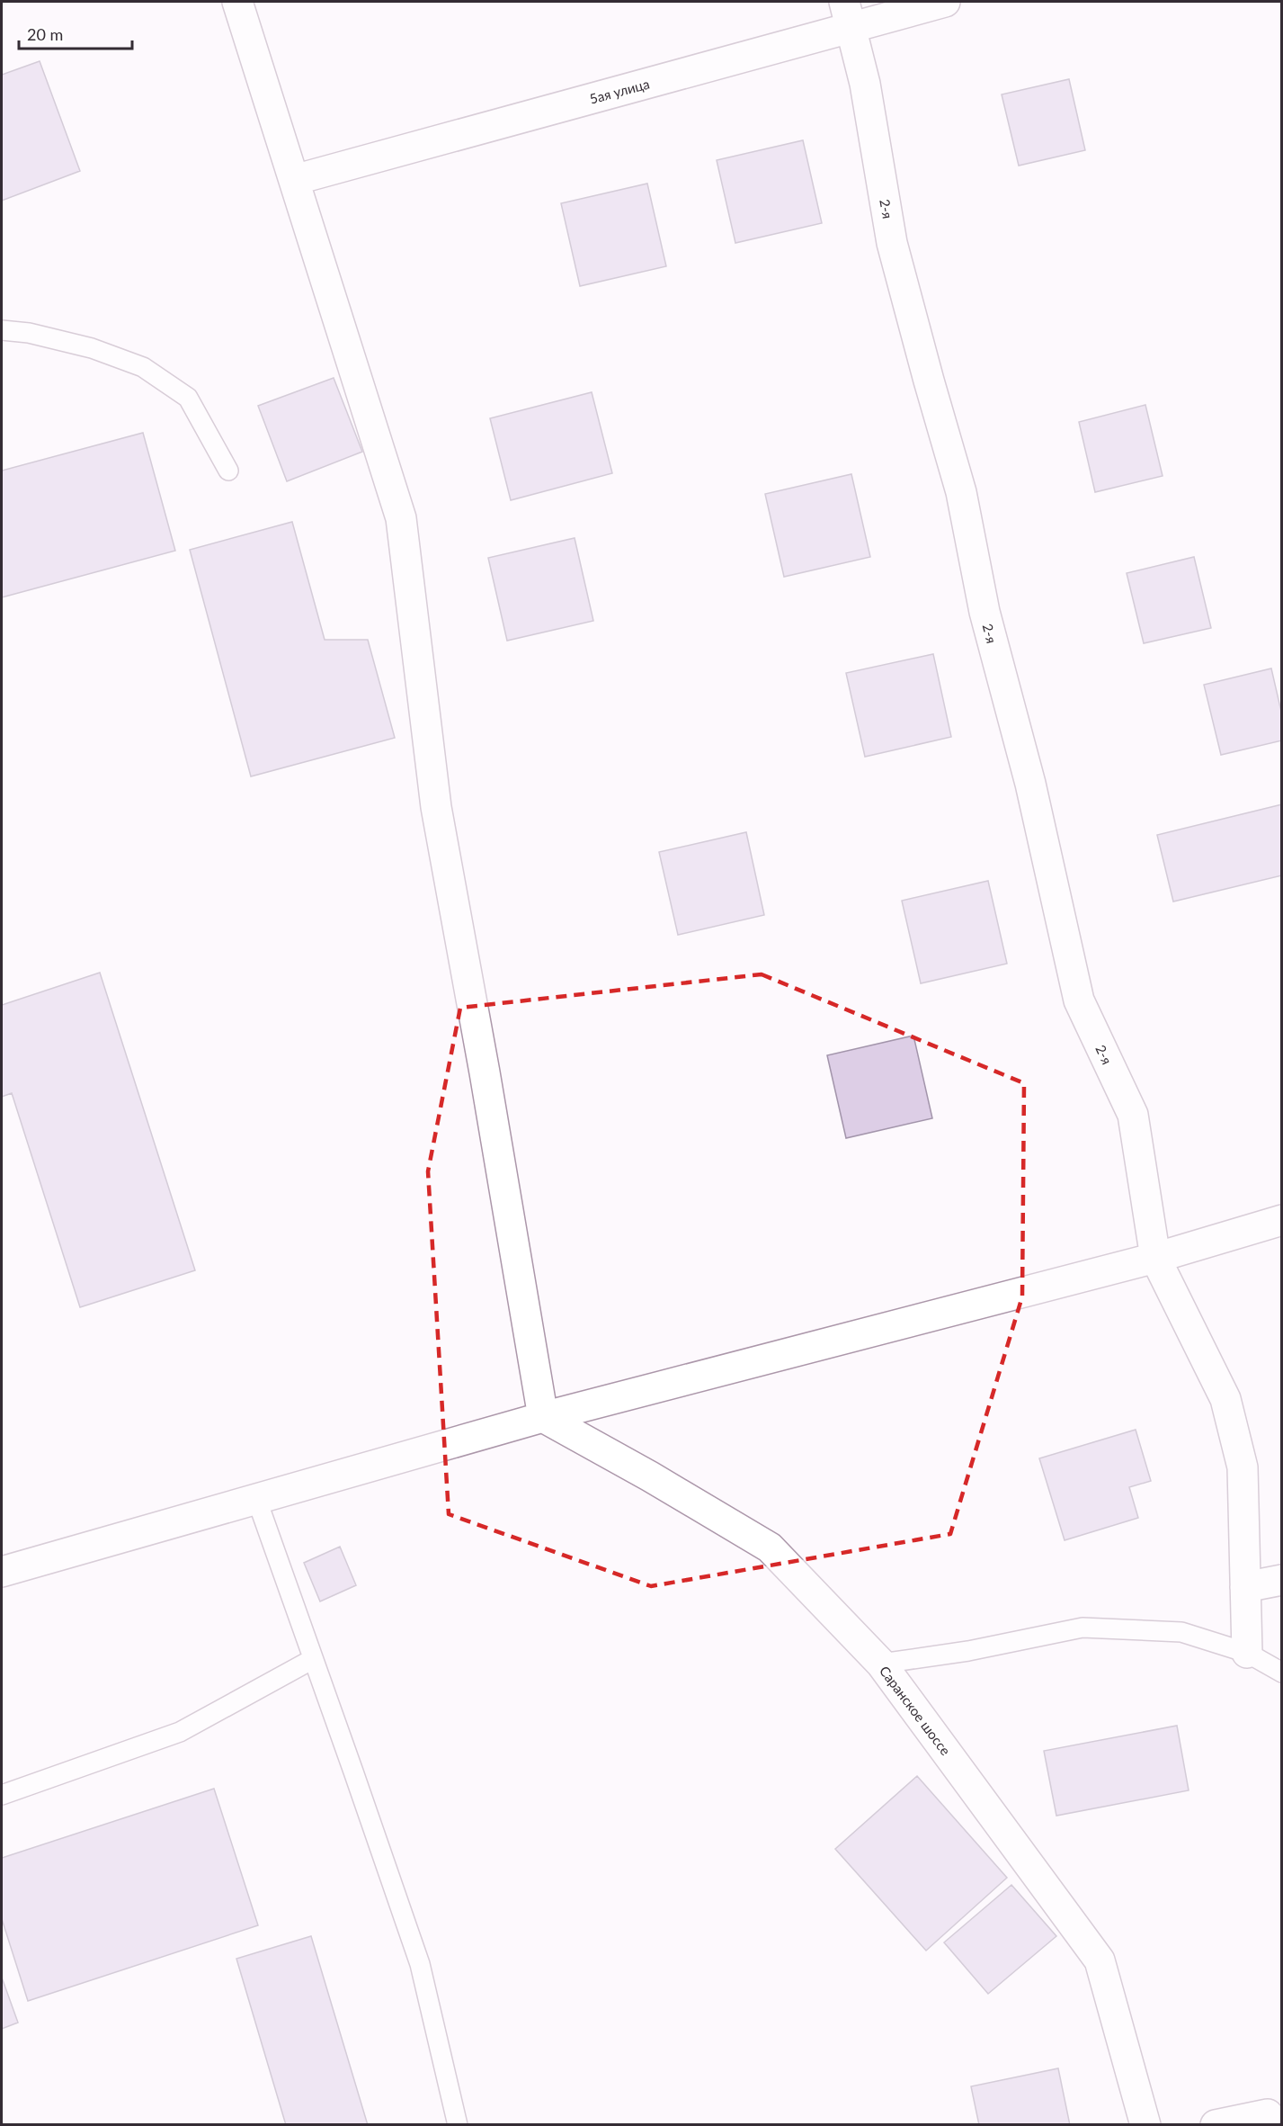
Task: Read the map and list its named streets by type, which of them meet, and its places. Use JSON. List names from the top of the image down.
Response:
{
  "streets": {
    "street": ["5ая улица", "2-я", "Саранское шоссе"]
  },
  "crossings": [
    ["5ая улица", "2-я"]
  ],
  "scale_bar": "20 m"
}
